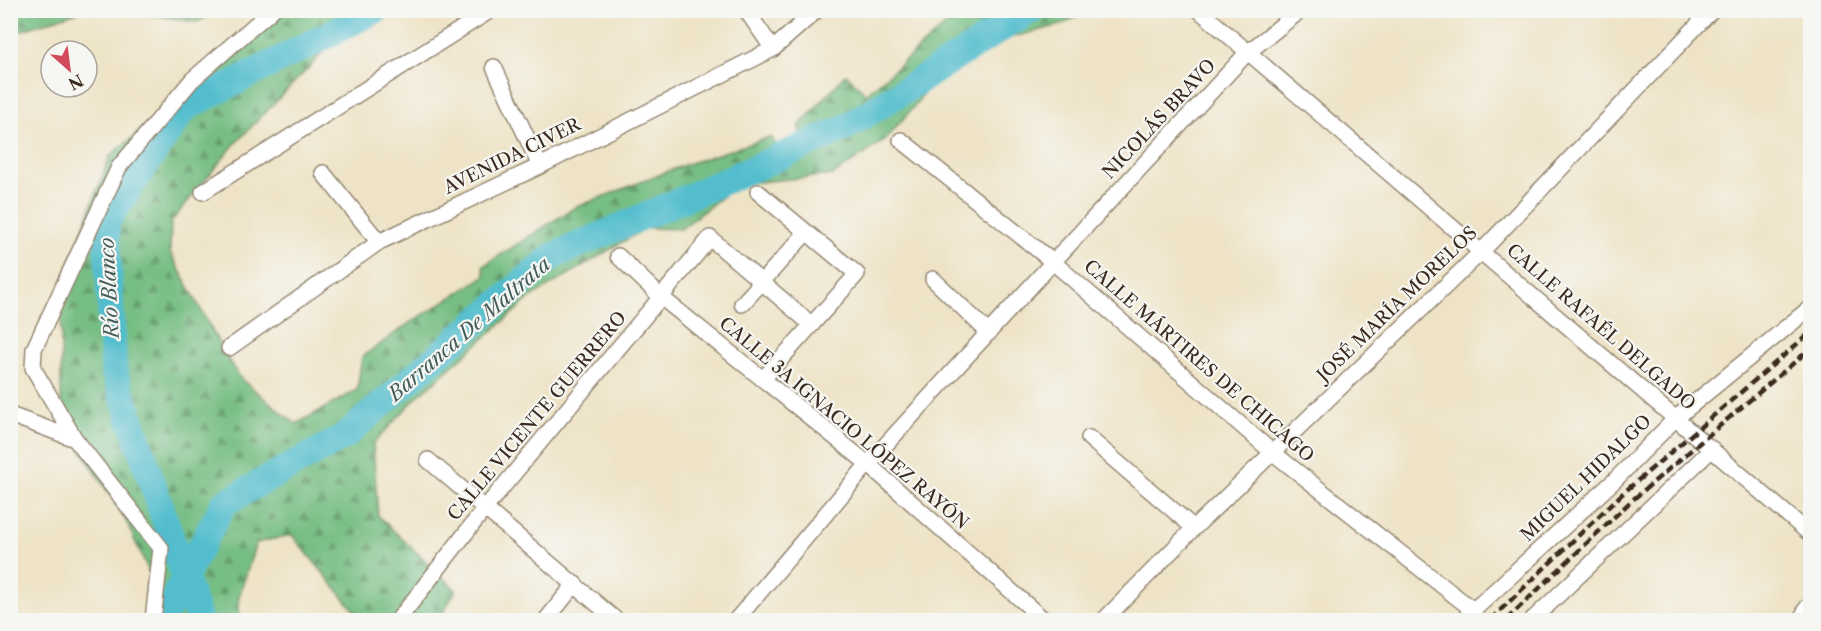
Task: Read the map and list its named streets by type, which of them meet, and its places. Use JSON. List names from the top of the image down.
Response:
{
  "streets": {
    "street": [
      "NICOLÁS BRAVO",
      "AVENIDA CIVER",
      "JOSÉ MARÍA MORELOS",
      "CALLE RAFAÉL DELGADO",
      "CALLE MÁRTIRES DE CHICAGO",
      "CALLE VICENTE GUERRERO",
      "CALLE 3A IGNACIO LÓPEZ RAYÓN",
      "MIGUEL HIDALGO"
    ]
  },
  "crossings": [
    ["NICOLÁS BRAVO", "CALLE RAFAÉL DELGADO"],
    ["NICOLÁS BRAVO", "CALLE MÁRTIRES DE CHICAGO"],
    ["NICOLÁS BRAVO", "CALLE 3A IGNACIO LÓPEZ RAYÓN"],
    ["JOSÉ MARÍA MORELOS", "CALLE RAFAÉL DELGADO"],
    ["JOSÉ MARÍA MORELOS", "CALLE MÁRTIRES DE CHICAGO"],
    ["CALLE RAFAÉL DELGADO", "MIGUEL HIDALGO"],
    ["CALLE MÁRTIRES DE CHICAGO", "MIGUEL HIDALGO"],
    ["CALLE VICENTE GUERRERO", "CALLE 3A IGNACIO LÓPEZ RAYÓN"]
  ],
  "water": ["Río Blanco", "Barranca De Maltrata"],
  "north": "bottom right"
}
